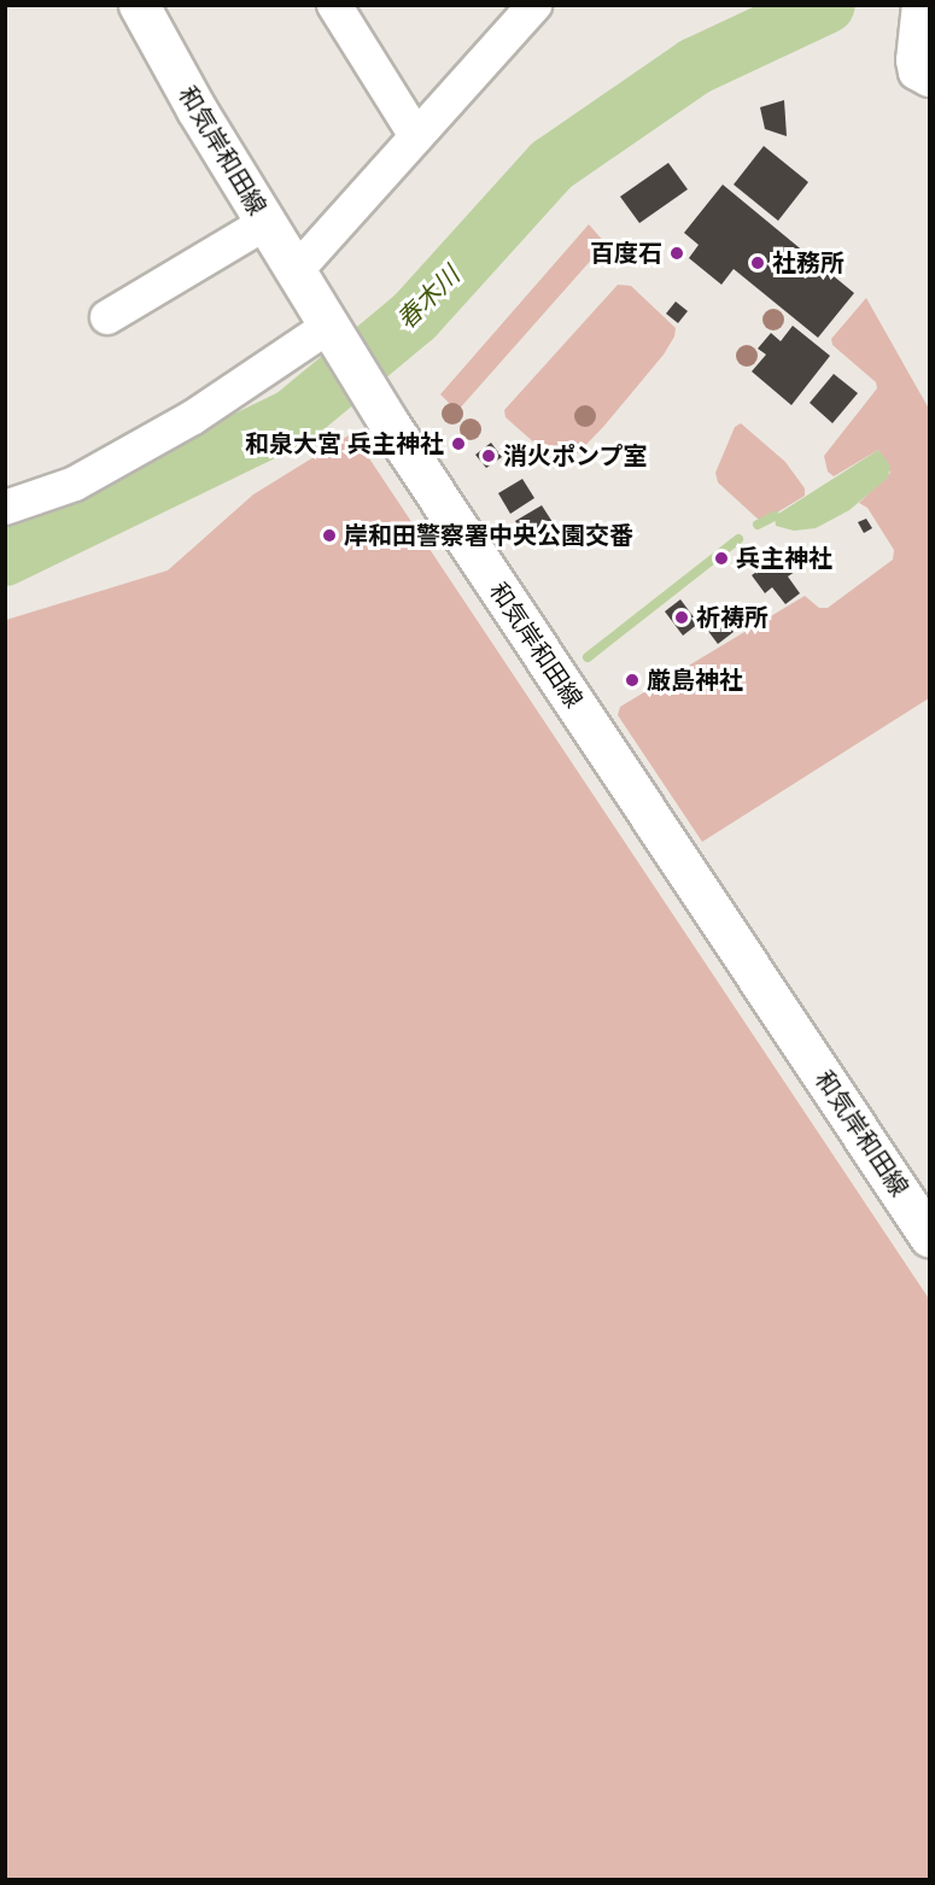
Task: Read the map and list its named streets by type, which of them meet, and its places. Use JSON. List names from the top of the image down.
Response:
{
  "streets": {
    "main road": ["和気岸和田線"]
  },
  "water": ["春木川"],
  "places": [
    "百度石",
    "社務所",
    "和泉大宮 兵主神社",
    "消火ポンプ室",
    "岸和田警察署中央公園交番",
    "兵主神社",
    "祈祷所",
    "厳島神社"
  ]
}
